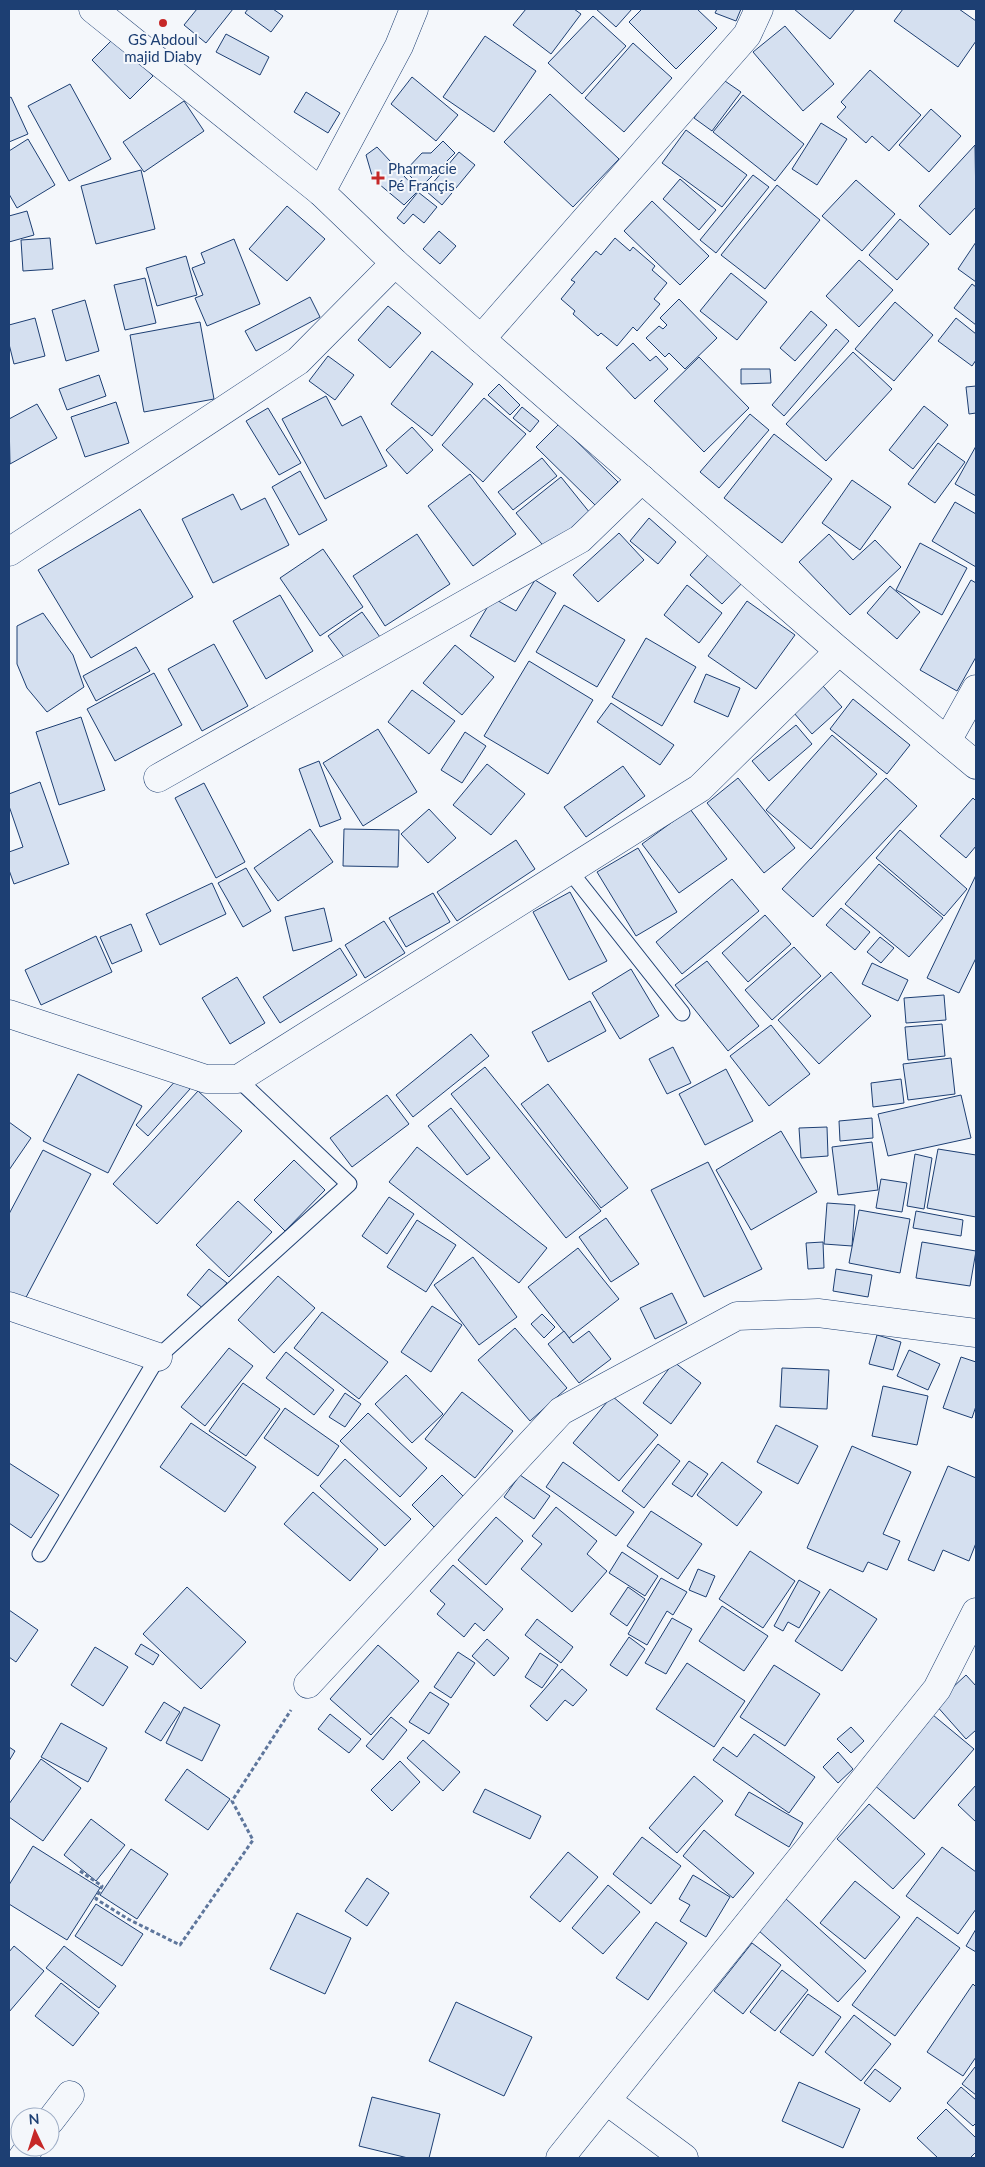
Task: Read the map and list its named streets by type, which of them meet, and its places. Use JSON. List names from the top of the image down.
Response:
{
  "places": {
    "other": ["GS Abdoul majid Diaby"],
    "health": ["Pharmacie Pé Françis"]
  },
  "north": "top"
}
